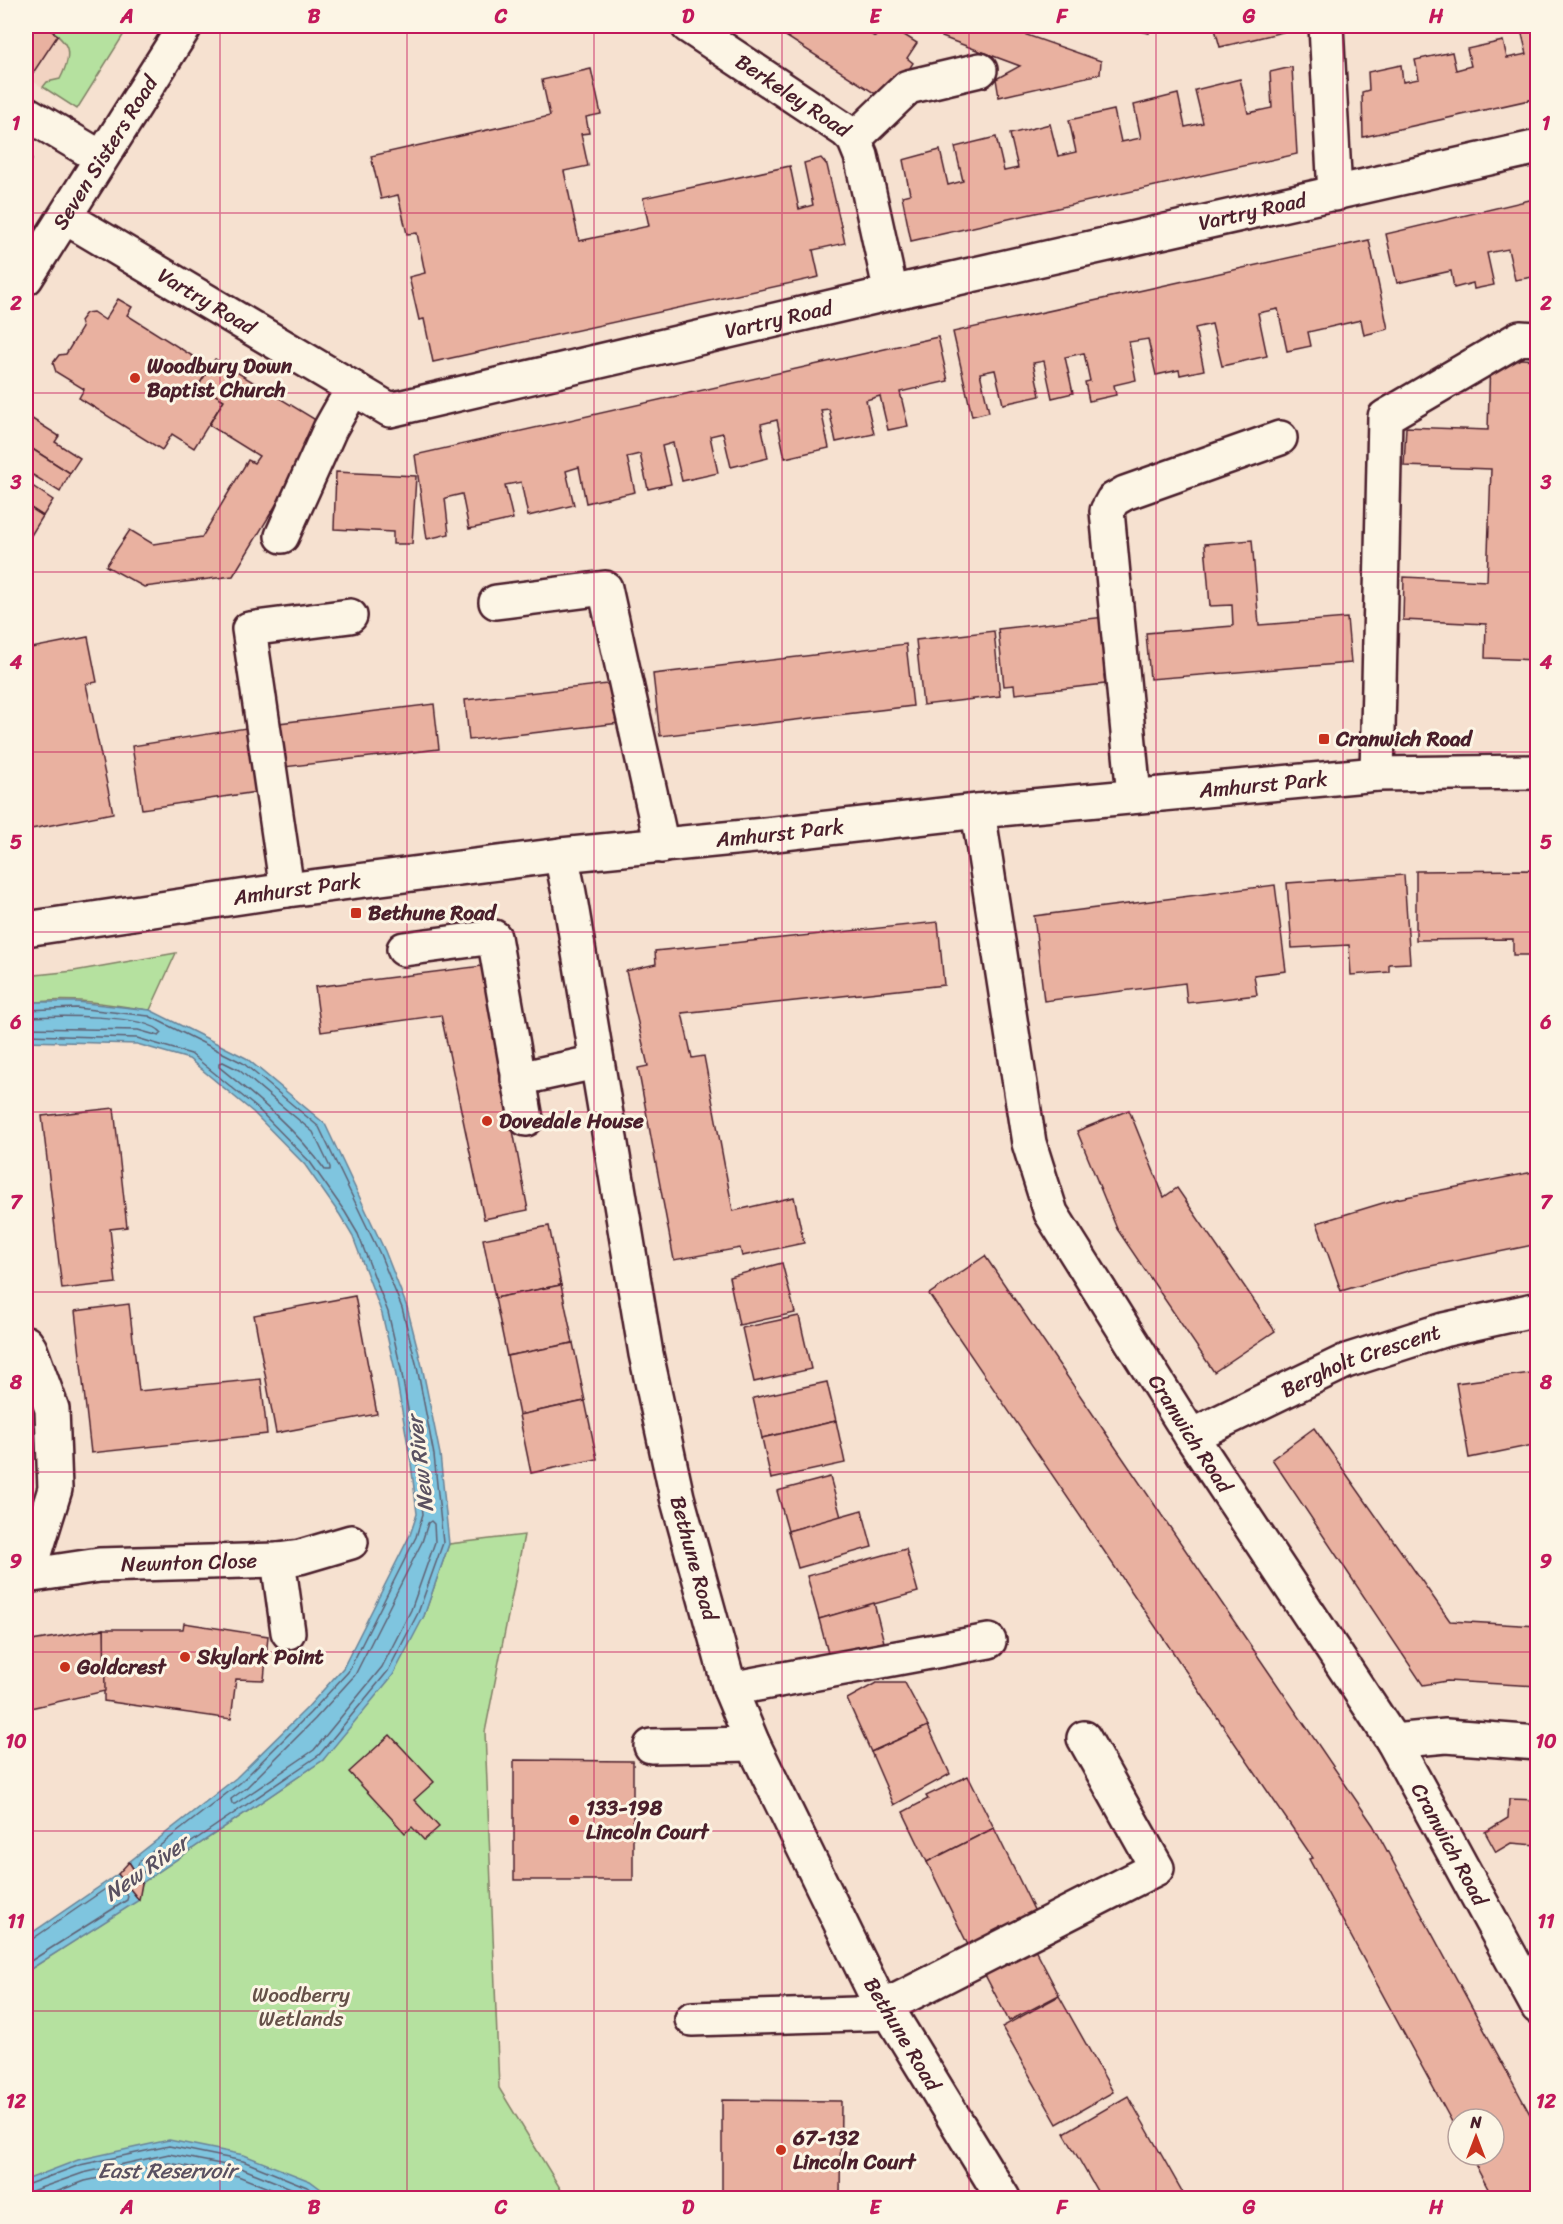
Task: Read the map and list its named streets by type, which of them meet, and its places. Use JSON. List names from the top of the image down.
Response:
{
  "streets": {
    "main road": [
      "Berkeley Road",
      "Seven Sisters Road",
      "Vartry Road",
      "Amhurst Park",
      "Bergholt Crescent",
      "Cranwich Road",
      "Bethune Road",
      "Newnton Close"
    ]
  },
  "crossings": [
    ["Berkeley Road", "Vartry Road"],
    ["Seven Sisters Road", "Vartry Road"],
    ["Amhurst Park", "Cranwich Road"],
    ["Amhurst Park", "Bethune Road"],
    ["Bergholt Crescent", "Cranwich Road"]
  ],
  "water": ["New River", "East Reservoir"],
  "parks": ["Woodberry Wetlands"],
  "places": {
    "other": [
      "Woodbury Down Baptist Church",
      "Dovedale House",
      "Skylark Point",
      "Goldcrest",
      "133-198 Lincoln Court",
      "67-132 Lincoln Court"
    ],
    "transit": ["Cranwich Road", "Bethune Road"]
  },
  "north": "top",
  "grid": {
    "columns": [
      "A",
      "B",
      "C",
      "D",
      "E",
      "F",
      "G",
      "H"
    ],
    "rows": [
      "1",
      "2",
      "3",
      "4",
      "5",
      "6",
      "7",
      "8",
      "9",
      "10",
      "11",
      "12"
    ]
  }
}
